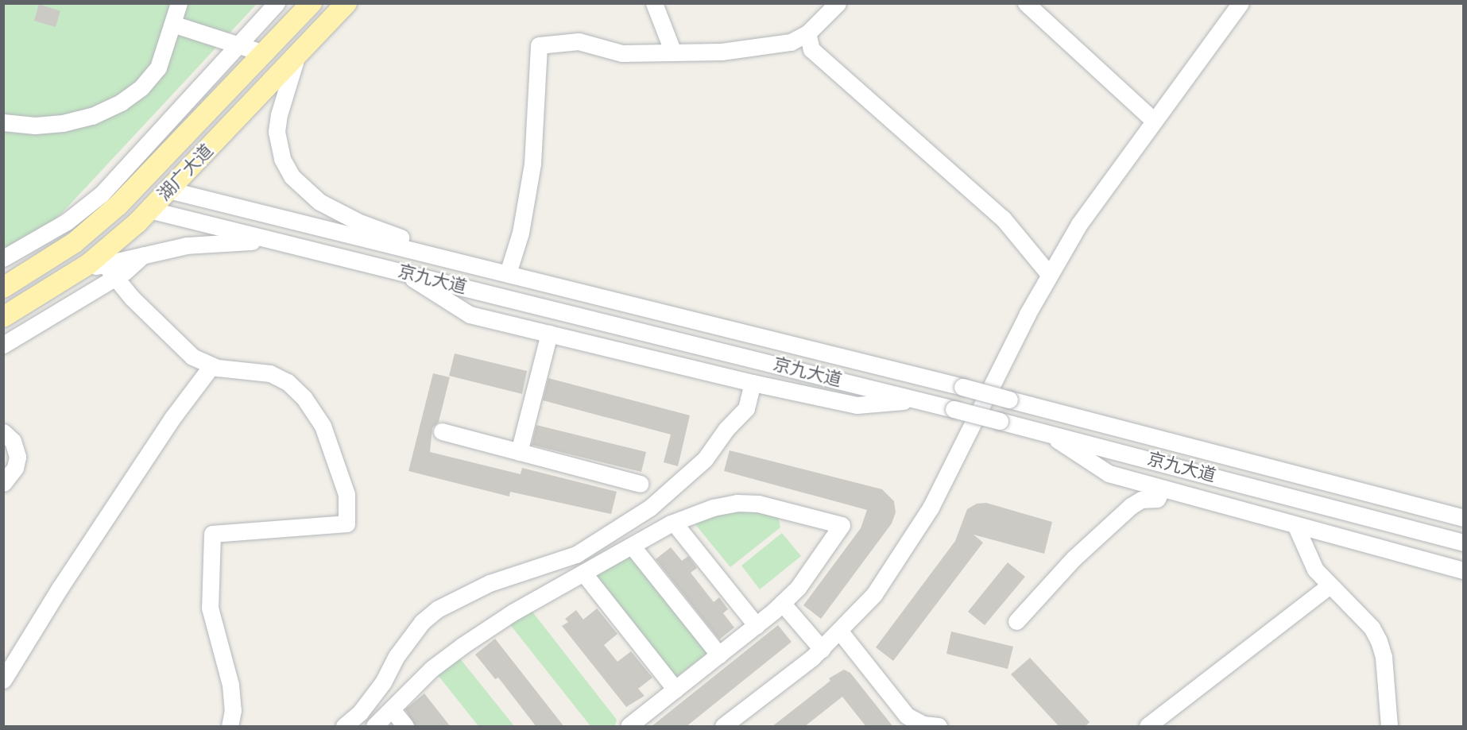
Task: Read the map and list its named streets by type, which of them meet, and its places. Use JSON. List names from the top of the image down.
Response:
{
  "streets": {
    "main road": ["湖广大道"],
    "street": ["京九大道"]
  },
  "crossings": [
    ["湖广大道", "京九大道"]
  ]
}
